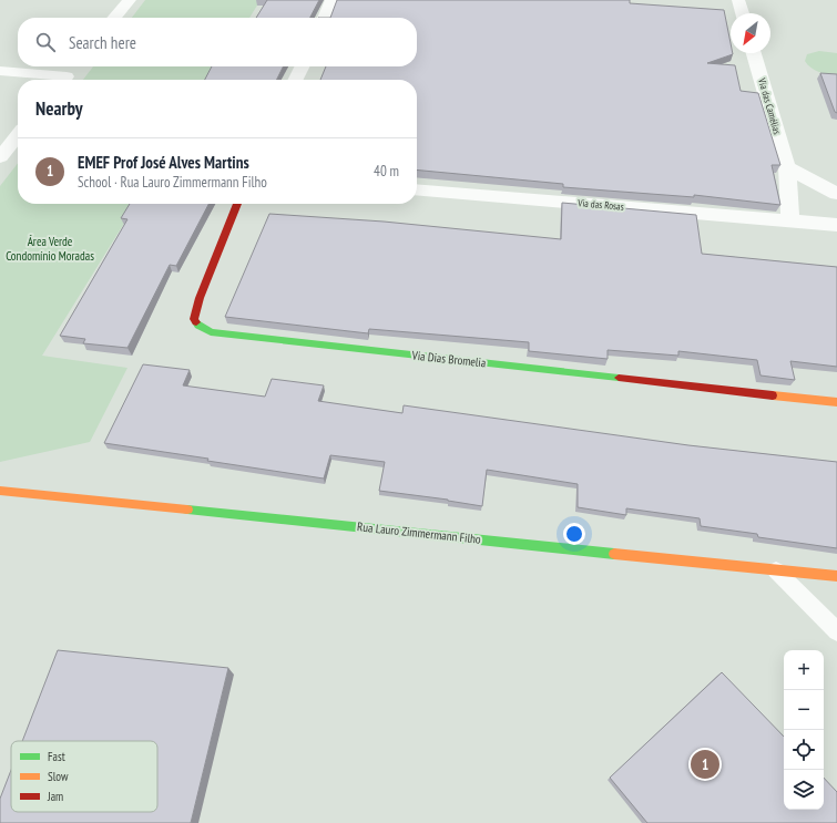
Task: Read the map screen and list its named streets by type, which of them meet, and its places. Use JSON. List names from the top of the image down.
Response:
{
  "streets": {
    "street": [
      "Via das Camélias",
      "Via das Rosas",
      "Via Dias Bromelia",
      "Rua Lauro Zimmermann Filho"
    ]
  },
  "crossings": [
    ["Via das Camélias", "Via das Rosas"]
  ],
  "parks": ["Área Verde Condomínio Moradas"],
  "legend": ["Fast", "Slow", "Jam"],
  "north": "bottom left",
  "page": {
    "search": "Search here",
    "heading": "Nearby",
    "list": [
      {
        "mark": "1",
        "name": "EMEF Prof José Alves Martins",
        "note": "School · Rua Lauro Zimmermann Filho",
        "value": "40 m"
      }
    ],
    "map_buttons": ["+", "−"],
    "pins": "1"
  }
}
